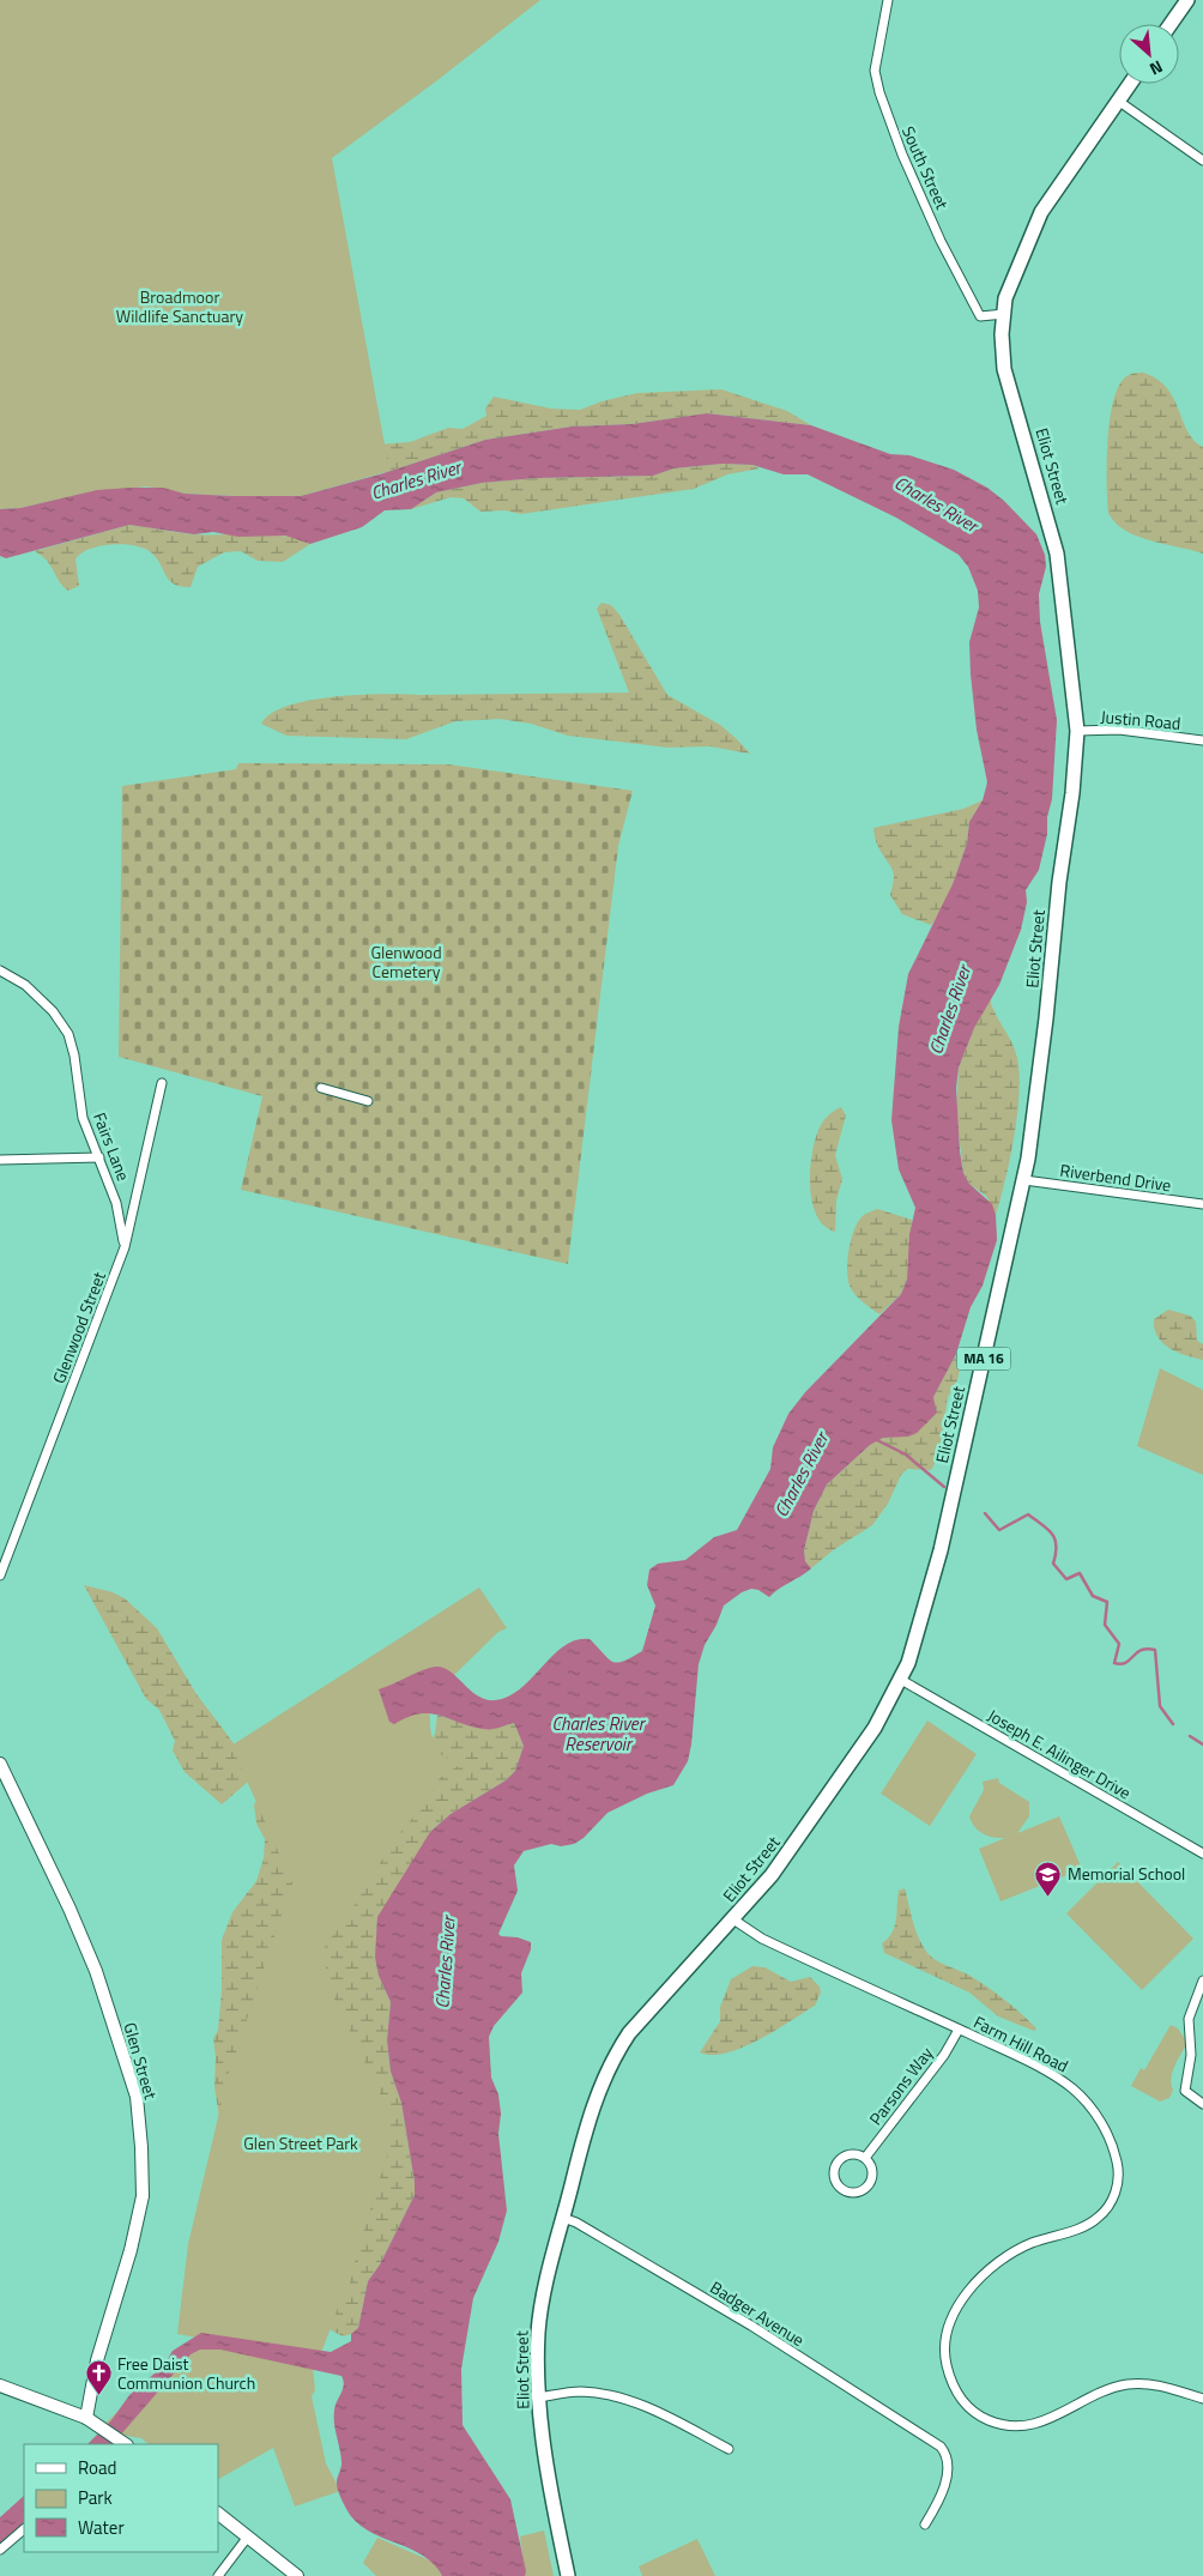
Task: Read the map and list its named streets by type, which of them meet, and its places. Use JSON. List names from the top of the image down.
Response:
{
  "streets": {
    "main road": ["Eliot Street", "MA 16"],
    "street": [
      "South Street",
      "Justin Road",
      "Fairs Lane",
      "Riverbend Drive",
      "Glenwood Street",
      "Joseph E. Ailinger Drive",
      "Farm Hill Road",
      "Glen Street",
      "Parsons Way",
      "Badger Avenue"
    ]
  },
  "crossings": [
    ["South Street", "Eliot Street"],
    ["Eliot Street", "Justin Road"],
    ["Eliot Street", "Riverbend Drive"],
    ["Eliot Street", "Joseph E. Ailinger Drive"],
    ["Eliot Street", "Farm Hill Road"],
    ["Eliot Street", "Badger Avenue"],
    ["Fairs Lane", "Glenwood Street"],
    ["Farm Hill Road", "Parsons Way"]
  ],
  "water": ["Charles River", "Charles River Reservoir"],
  "parks": ["Broadmoor Wildlife Sanctuary", "Glenwood Cemetery", "Glen Street Park"],
  "places": {
    "school or university": ["Memorial School"],
    "church": ["Free Daist Communion Church"]
  },
  "legend": ["Road", "Park", "Water"],
  "north": "bottom right"
}
